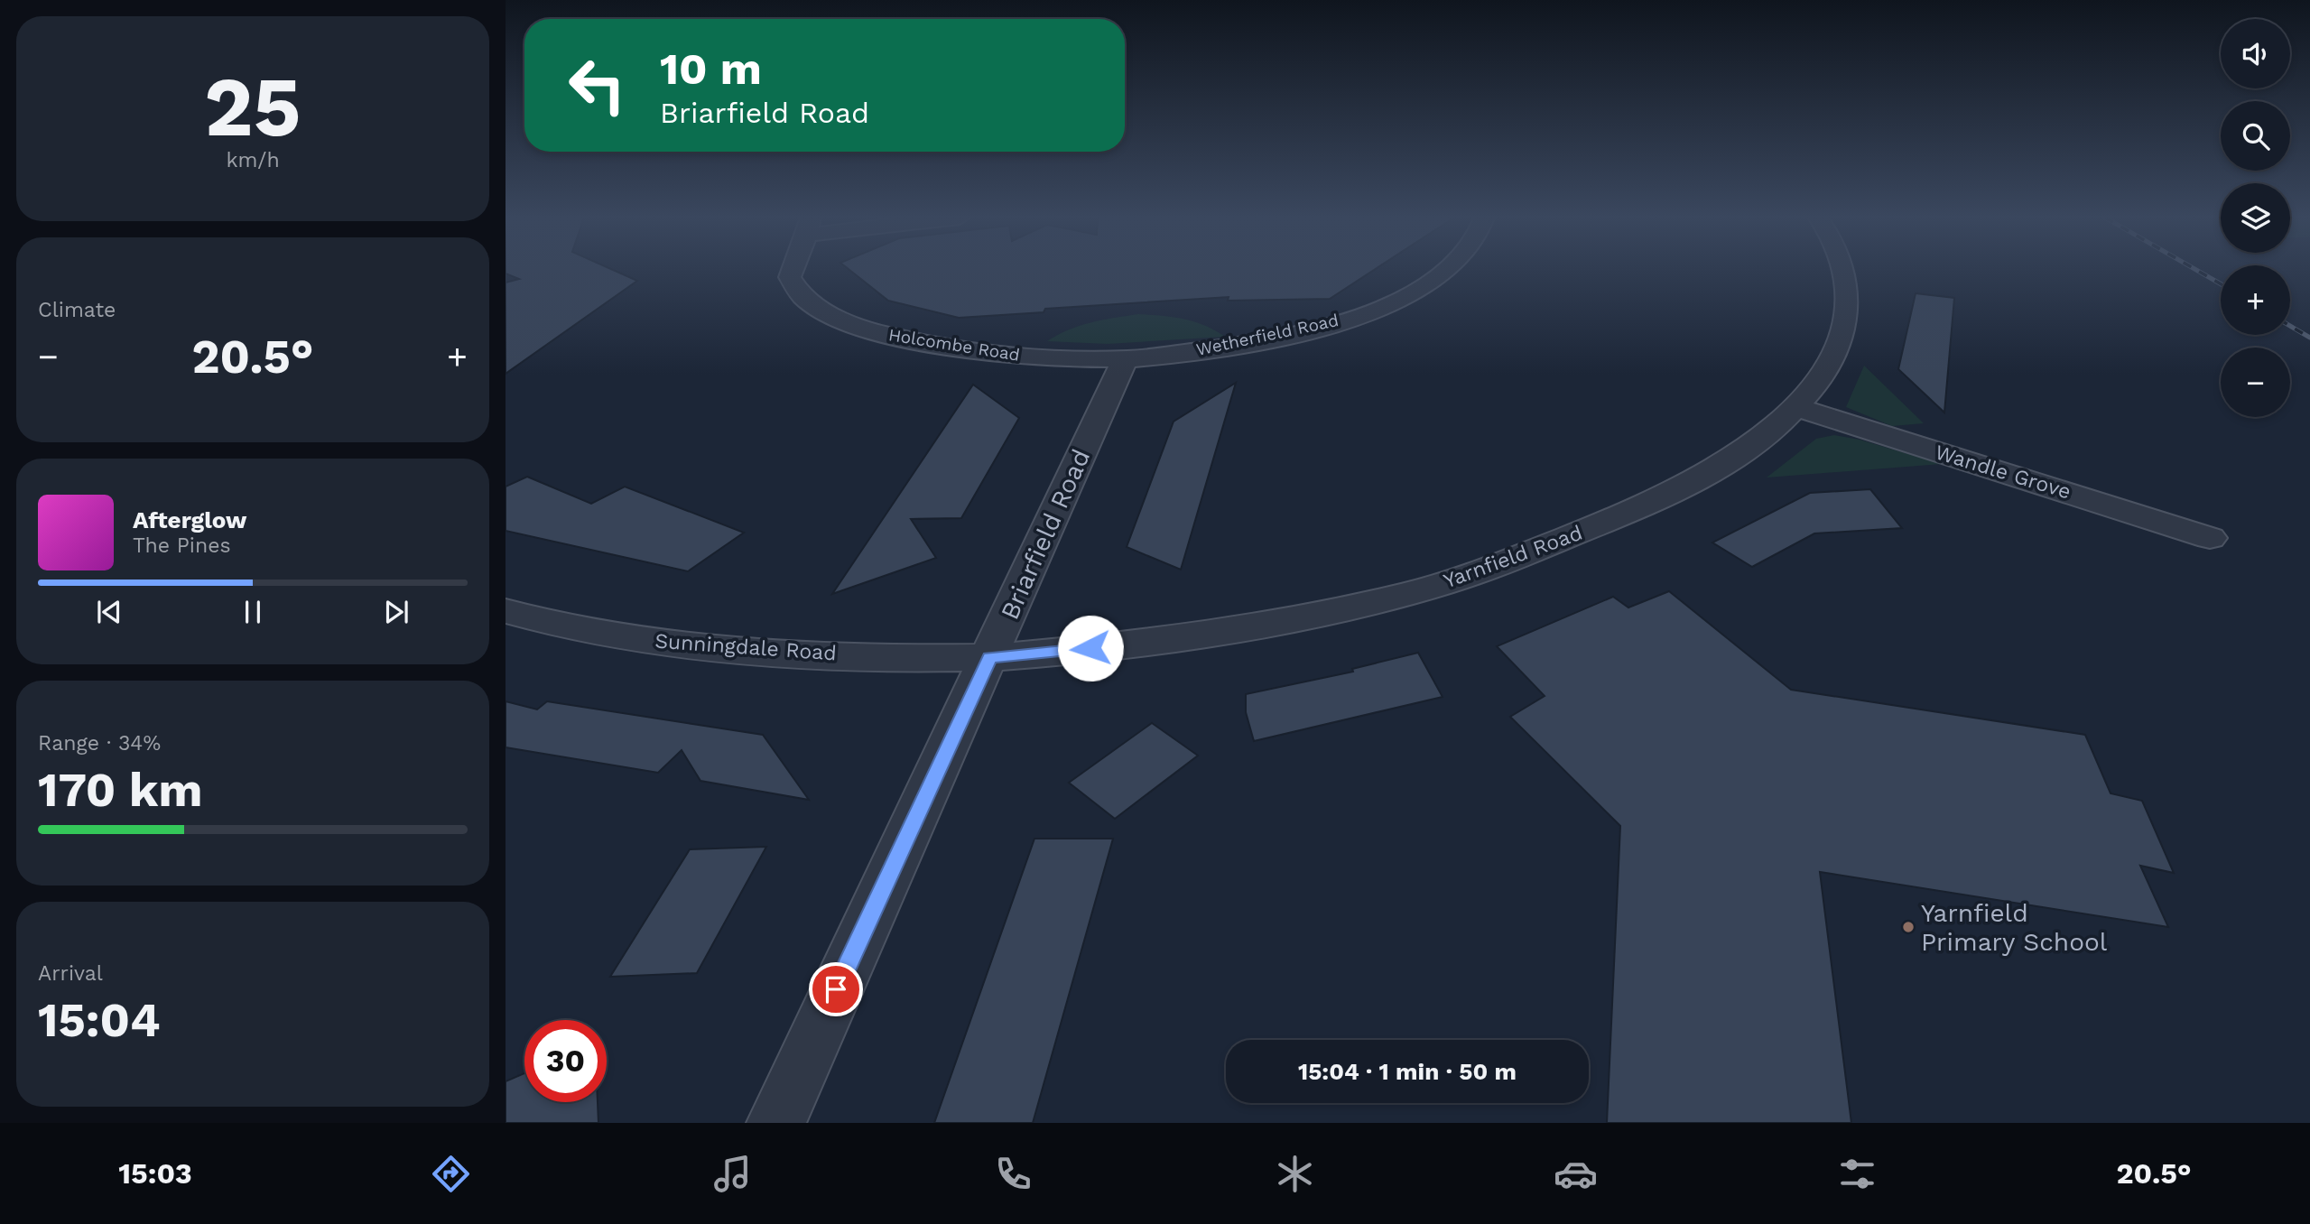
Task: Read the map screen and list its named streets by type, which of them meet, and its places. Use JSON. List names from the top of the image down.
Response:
{
  "streets": {
    "street": [
      "Wetherfield Road",
      "Holcombe Road",
      "Wandle Grove",
      "Briarfield Road",
      "Yarnfield Road",
      "Sunningdale Road"
    ]
  },
  "crossings": [
    ["Wetherfield Road", "Holcombe Road"],
    ["Wetherfield Road", "Briarfield Road"],
    ["Holcombe Road", "Briarfield Road"],
    ["Wandle Grove", "Yarnfield Road"],
    ["Briarfield Road", "Yarnfield Road"],
    ["Briarfield Road", "Sunningdale Road"],
    ["Yarnfield Road", "Sunningdale Road"]
  ],
  "places": ["Yarnfield Primary School"],
  "page": {
    "tile": [
      ["25", "km/h"],
      "Climate",
      ["Range · 34%", "170 km"],
      ["Arrival", "15:04"]
    ],
    "map_buttons": ["+", "−"],
    "turn": ["10 m", "Briarfield Road"],
    "heat": ["−", "20.5°", "+"],
    "song": ["Afterglow", "The Pines"],
    "limit": "30",
    "trip": "15:04 · 1 min · 50 m",
    "tabs": ["15:03", "20.5°"]
  }
}
